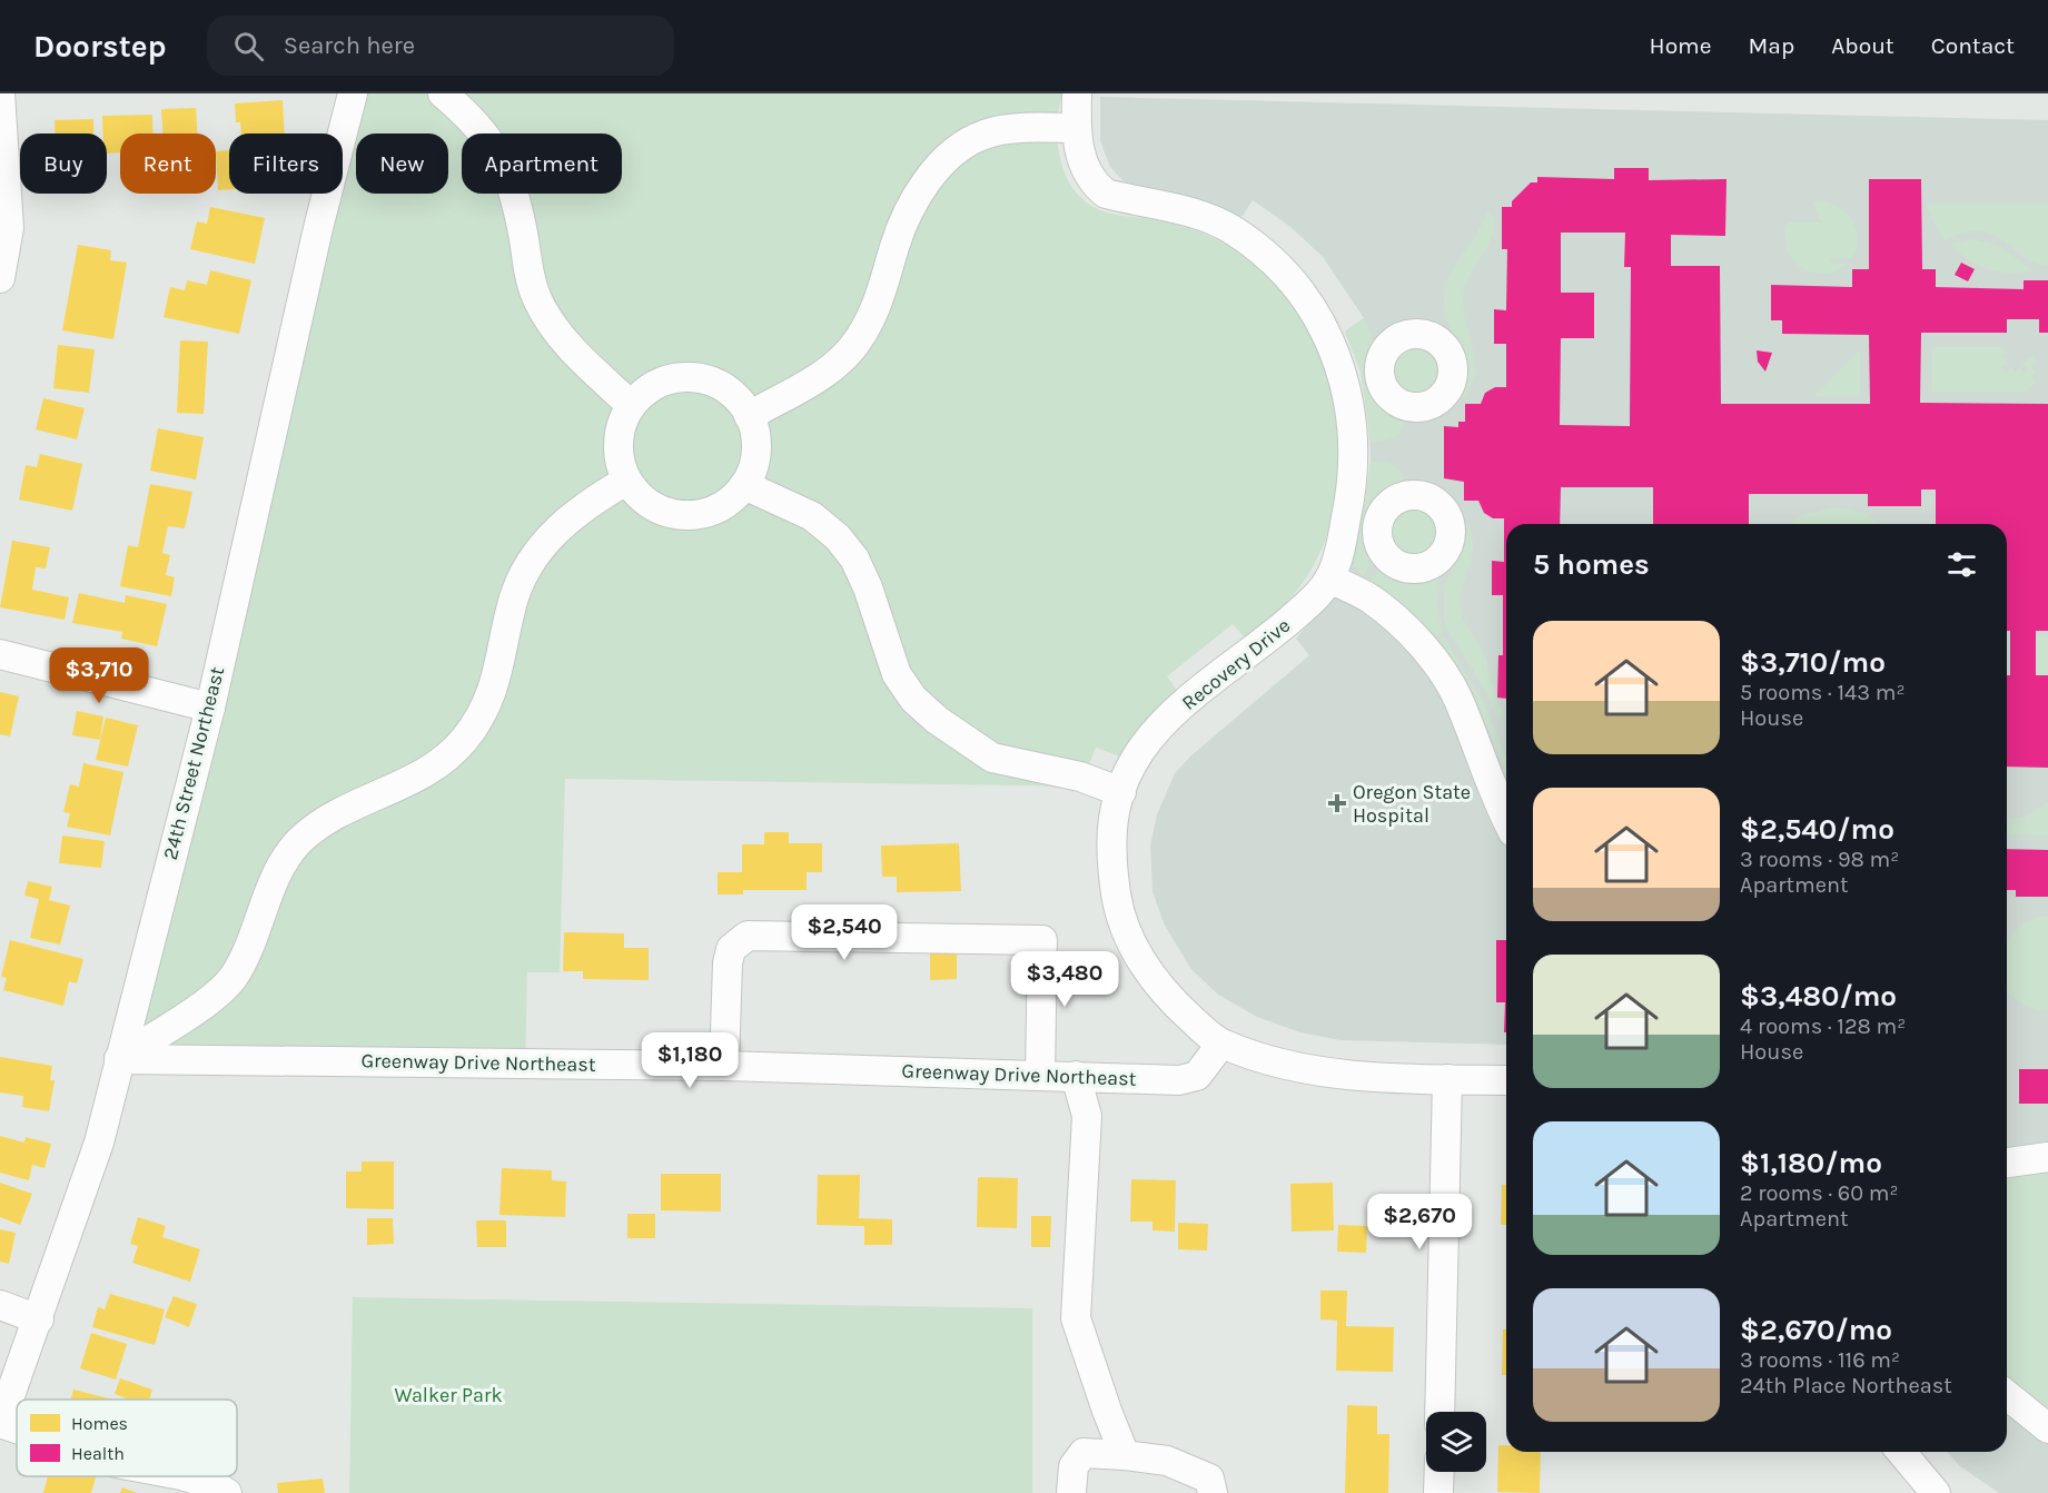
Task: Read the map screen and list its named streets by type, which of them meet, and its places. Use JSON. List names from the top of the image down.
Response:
{
  "streets": {
    "street": ["Recovery Drive", "24th Street Northeast", "Greenway Drive Northeast"]
  },
  "crossings": [
    ["Recovery Drive", "Greenway Drive Northeast"],
    ["24th Street Northeast", "Greenway Drive Northeast"]
  ],
  "parks": ["Walker Park"],
  "places": {
    "health": ["Oregon State Hospital"]
  },
  "legend": ["Homes", "Health"],
  "page": {
    "header": "Doorstep",
    "search": "Search here",
    "nav": [
      "Home",
      "Map",
      "About",
      "Contact"
    ],
    "chip": [
      "Buy",
      "Rent",
      "Filters",
      "New",
      "Apartment"
    ],
    "heading": "5 homes",
    "list": [
      {
        "name": "$3,710/mo",
        "note": "5 rooms · 143 m² · House"
      },
      {
        "name": "$2,540/mo",
        "note": "3 rooms · 98 m² · Apartment"
      },
      {
        "name": "$3,480/mo",
        "note": "4 rooms · 128 m² · House"
      },
      {
        "name": "$1,180/mo",
        "note": "2 rooms · 60 m² · Apartment"
      },
      {
        "name": "$2,670/mo",
        "note": "3 rooms · 116 m² · 24th Place Northeast"
      }
    ],
    "price": [
      "$3,710",
      "$2,540",
      "$3,480",
      "$1,180",
      "$2,670"
    ]
  }
}
